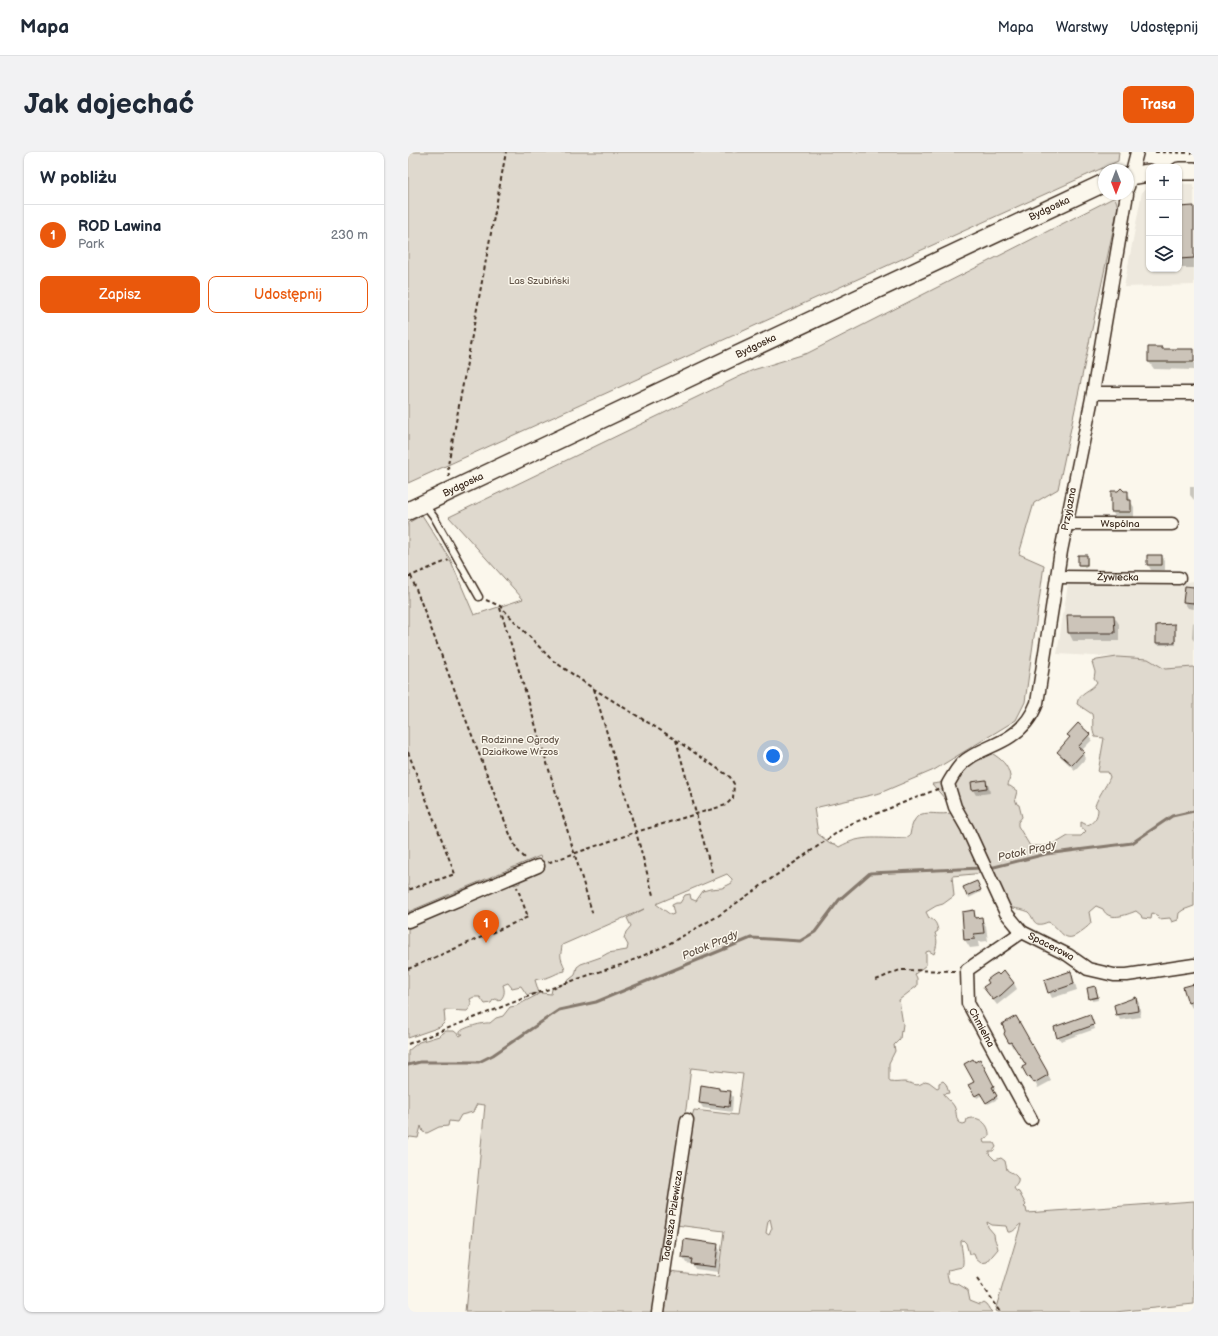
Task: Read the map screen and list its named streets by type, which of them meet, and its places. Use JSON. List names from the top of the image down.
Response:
{
  "streets": {
    "main road": ["Bydgoska"],
    "street": [
      "Przyjazna",
      "Wspólna",
      "Żywiecka",
      "Spacerowa",
      "Chmielna",
      "Tadeusza Piziewicza"
    ]
  },
  "crossings": [
    ["Przyjazna", "Wspólna"],
    ["Przyjazna", "Żywiecka"],
    ["Przyjazna", "Spacerowa"]
  ],
  "water": ["Potok Prądy"],
  "parks": ["Las Szubiński", "Rodzinne Ogrody Działkowe Wrzos"],
  "north": "bottom",
  "page": {
    "header": "Mapa",
    "nav": ["Mapa", "Warstwy", "Udostępnij"],
    "buttons": [
      "Trasa",
      ["Zapisz", "Udostępnij"]
    ],
    "title": "Jak dojechać",
    "heading": "W pobliżu",
    "map_buttons": ["+", "−"],
    "list": [
      {
        "mark": "1",
        "name": "ROD Lawina",
        "note": "Park",
        "value": "230 m"
      }
    ],
    "pins": "1"
  }
}
